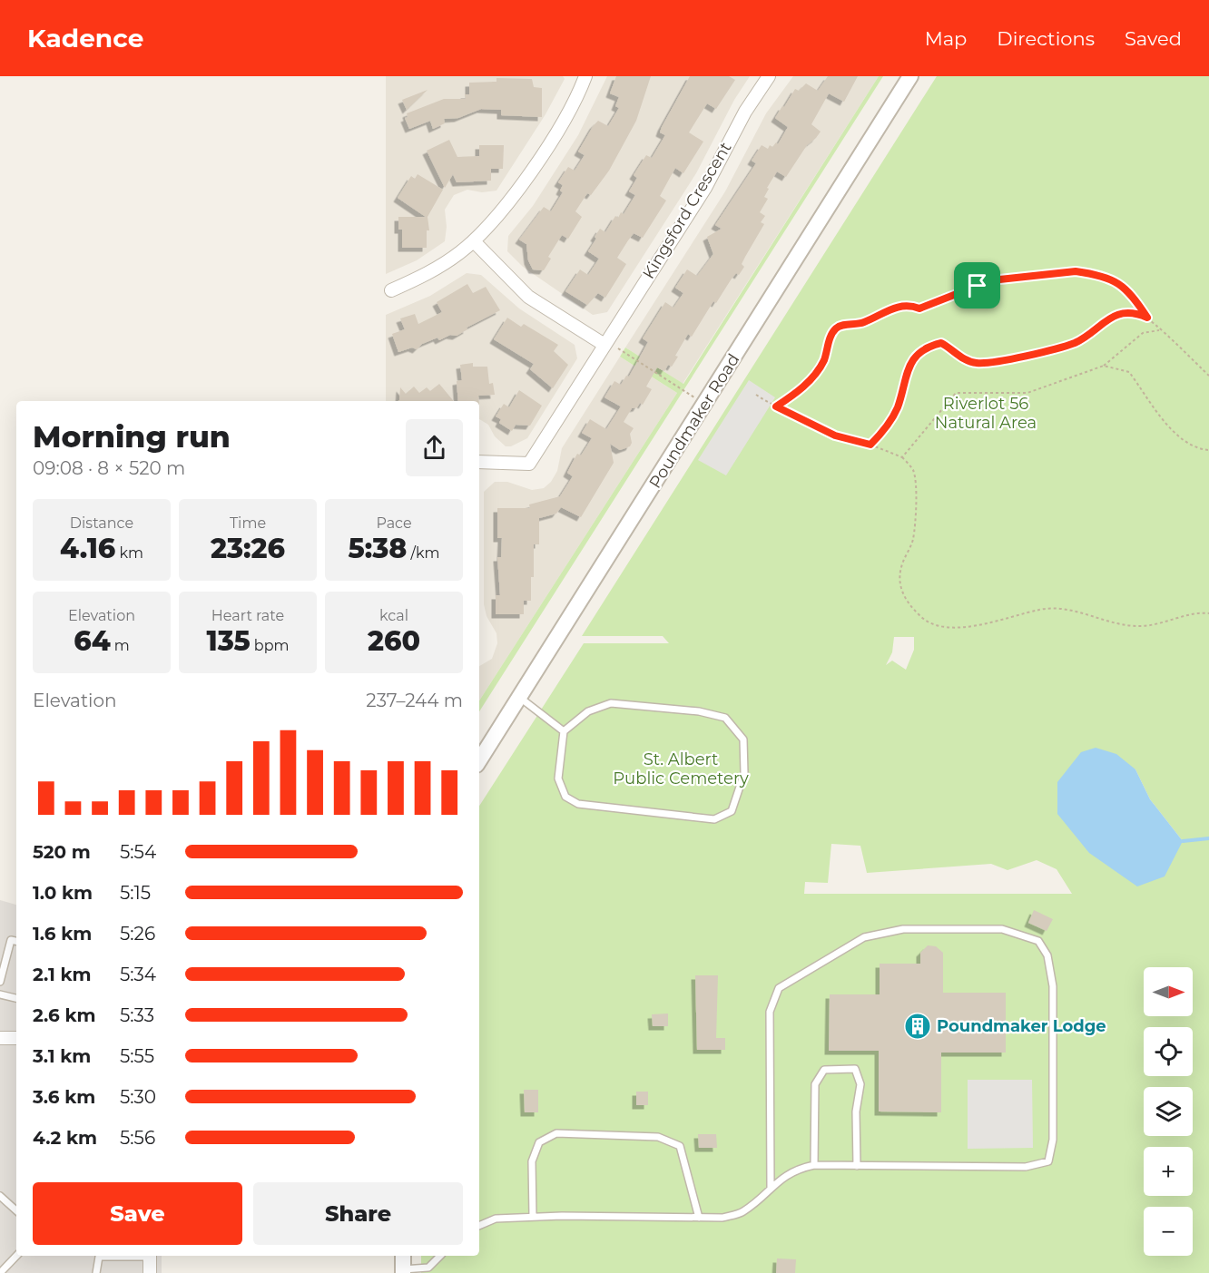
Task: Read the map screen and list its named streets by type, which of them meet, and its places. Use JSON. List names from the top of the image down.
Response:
{
  "streets": {
    "street": ["Kingsford Crescent", "Poundmaker Road"]
  },
  "parks": ["Riverlot 56 Natural Area", "St. Albert Public Cemetery"],
  "places": {
    "building": ["Poundmaker Lodge"]
  },
  "north": "right",
  "page": {
    "header": "Kadence",
    "nav": ["Map", "Directions", "Saved"],
    "heading": ["Morning run", "09:08 · 8 × 520 m"],
    "stats": [
      ["Distance", "4.16 km"],
      ["Time", "23:26"],
      ["Pace", "5:38 /km"],
      ["Elevation", "64 m"],
      ["Heart rate", "135 bpm"],
      ["kcal", "260"]
    ],
    "chart": ["Elevation", "237–244 m"],
    "list": [
      {
        "name": "520 m",
        "note": "5:54"
      },
      {
        "name": "1.0 km",
        "note": "5:15"
      },
      {
        "name": "1.6 km",
        "note": "5:26"
      },
      {
        "name": "2.1 km",
        "note": "5:34"
      },
      {
        "name": "2.6 km",
        "note": "5:33"
      },
      {
        "name": "3.1 km",
        "note": "5:55"
      },
      {
        "name": "3.6 km",
        "note": "5:30"
      },
      {
        "name": "4.2 km",
        "note": "5:56"
      }
    ],
    "map_buttons": ["+", "−"],
    "buttons": ["Save", "Share"]
  }
}
